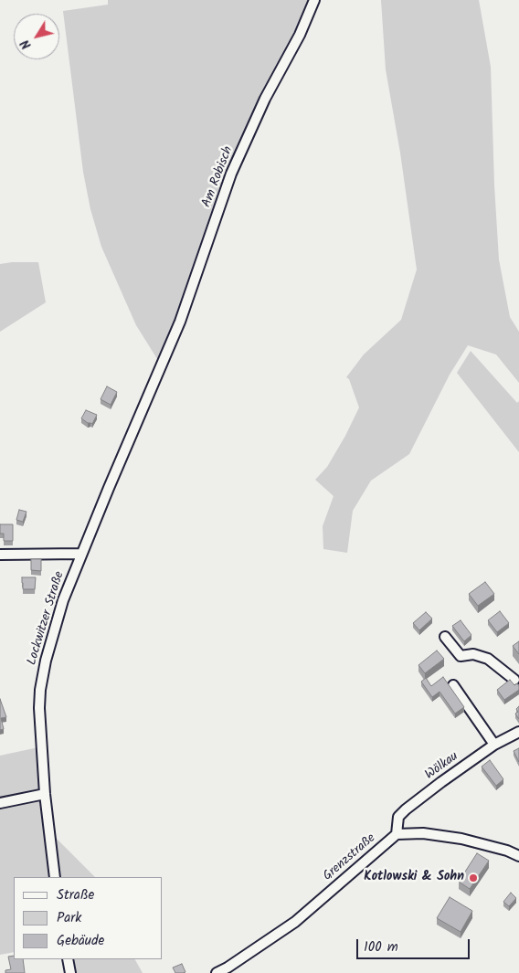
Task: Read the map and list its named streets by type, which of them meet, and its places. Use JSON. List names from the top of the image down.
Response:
{
  "streets": {
    "street": [
      "Am Robisch",
      "Lockwitzer Straße",
      "Wölkau",
      "Grenzstraße"
    ]
  },
  "crossings": [
    ["Am Robisch", "Lockwitzer Straße"],
    ["Wölkau", "Grenzstraße"]
  ],
  "places": ["Kotlowski & Sohn"],
  "legend": ["Straße", "Park", "Gebäude"],
  "scale_bar": "100 m",
  "north": "bottom left"
}
